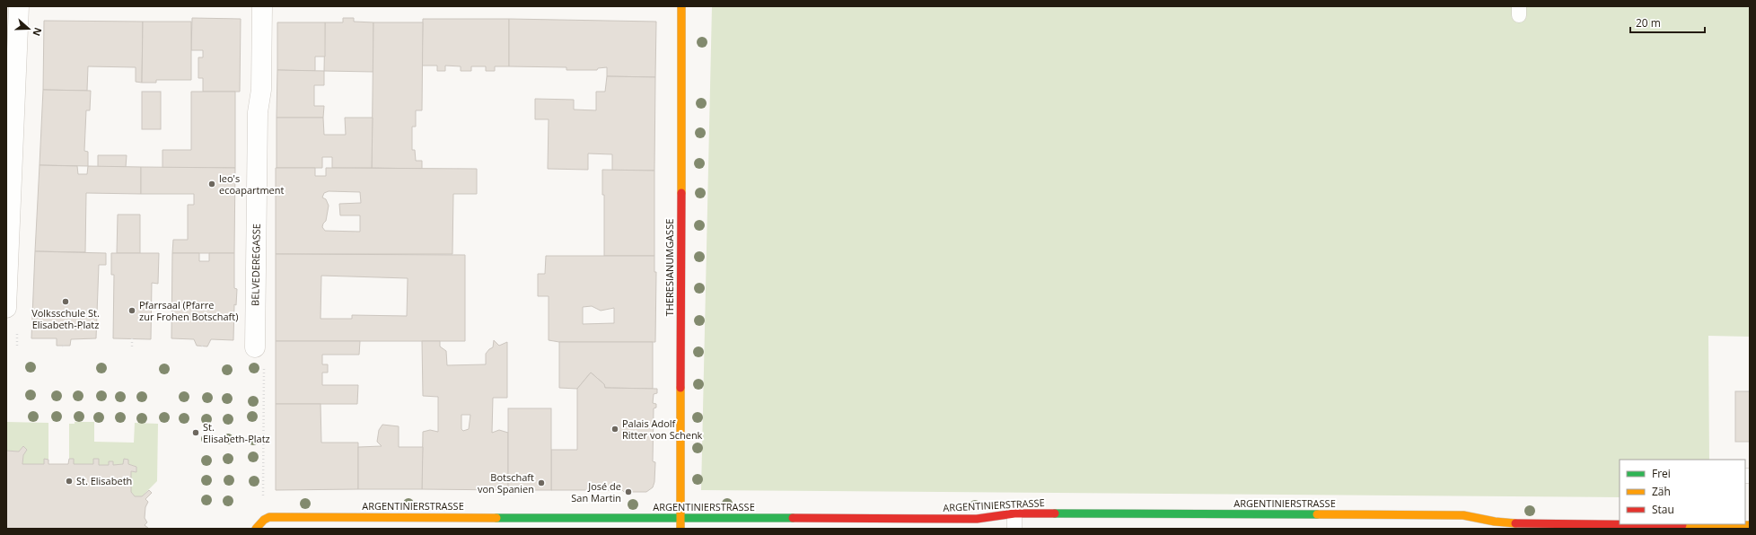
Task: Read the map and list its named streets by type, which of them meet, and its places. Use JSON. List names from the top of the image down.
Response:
{
  "streets": {
    "street": ["BELVEDEREGASSE", "THERESIANUMGASSE", "ARGENTINIERSTRASSE"]
  },
  "crossings": [
    ["THERESIANUMGASSE", "ARGENTINIERSTRASSE"]
  ],
  "places": [
    "leo's ecoapartment",
    "Volksschule St. Elisabeth-Platz",
    "Pfarrsaal (Pfarre zur Frohen Botschaft)",
    "Palais Adolf Ritter von Schenk",
    "St. Elisabeth-Platz",
    "St. Elisabeth",
    "Botschaft von Spanien",
    "José de San Martin"
  ],
  "legend": ["Frei", "Zäh", "Stau"],
  "scale_bar": "20 m",
  "north": "right"
}
